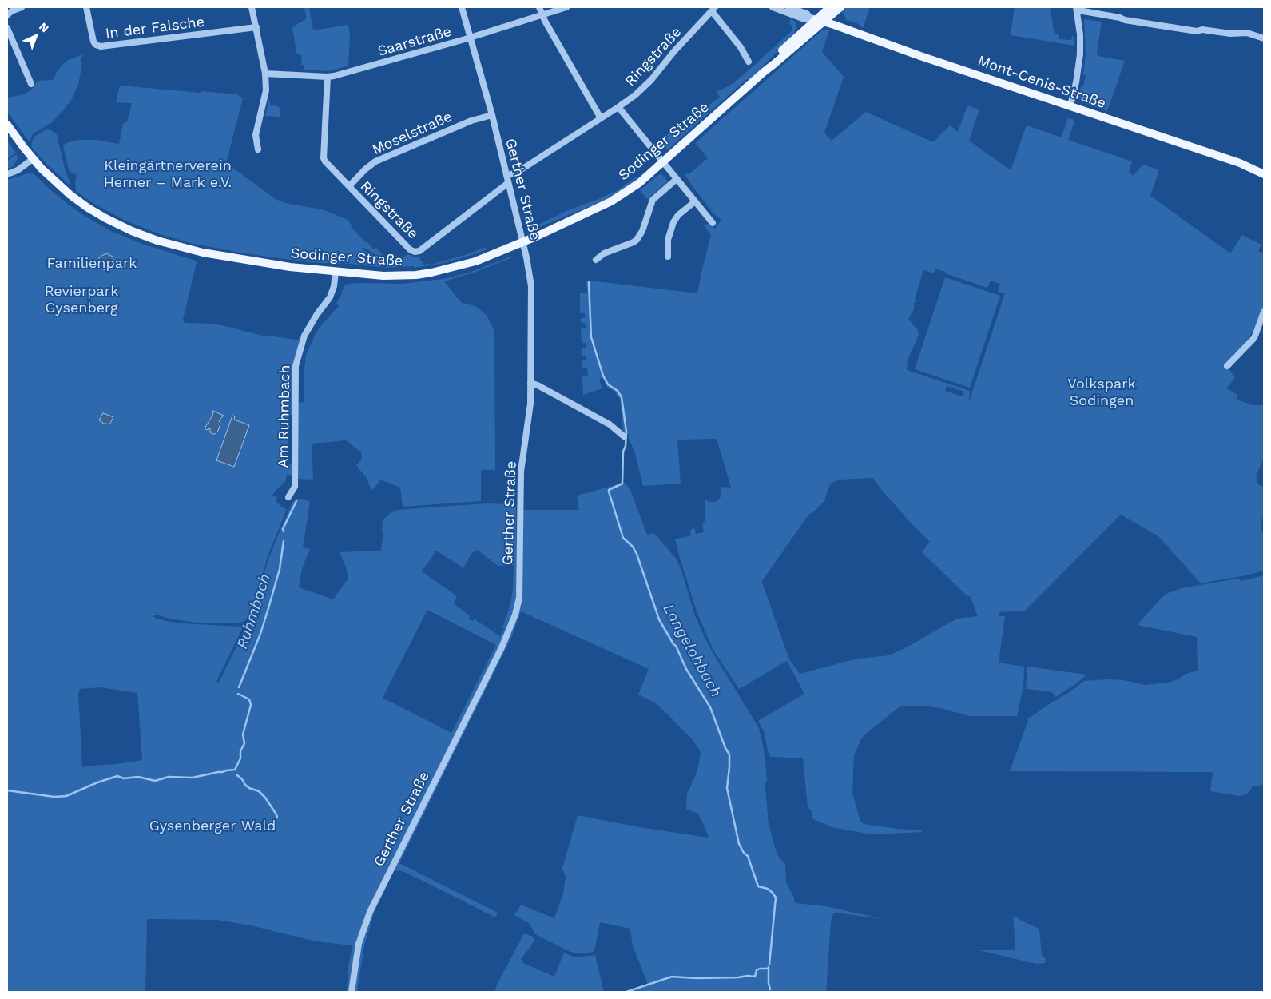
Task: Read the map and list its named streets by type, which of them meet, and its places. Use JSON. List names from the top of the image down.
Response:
{
  "streets": {
    "main road": ["Mont-Cenis-Straße", "Sodinger Straße"],
    "street": [
      "In der Falsche",
      "Saarstraße",
      "Ringstraße",
      "Moselstraße",
      "Gerther Straße",
      "Am Ruhmbach"
    ]
  },
  "crossings": [
    ["Saarstraße", "Ringstraße"],
    ["Saarstraße", "Gerther Straße"],
    ["Ringstraße", "Moselstraße"],
    ["Ringstraße", "Gerther Straße"],
    ["Mont-Cenis-Straße", "Sodinger Straße"],
    ["Moselstraße", "Gerther Straße"],
    ["Sodinger Straße", "Gerther Straße"],
    ["Sodinger Straße", "Am Ruhmbach"]
  ],
  "water": ["Ruhmbach", "Langelohbach"],
  "parks": [
    "Kleingärtnerverein Herner – Mark e.V.",
    "Familienpark",
    "Revierpark Gysenberg",
    "Volkspark Sodingen",
    "Gysenberger Wald"
  ],
  "north": "top right"
}
